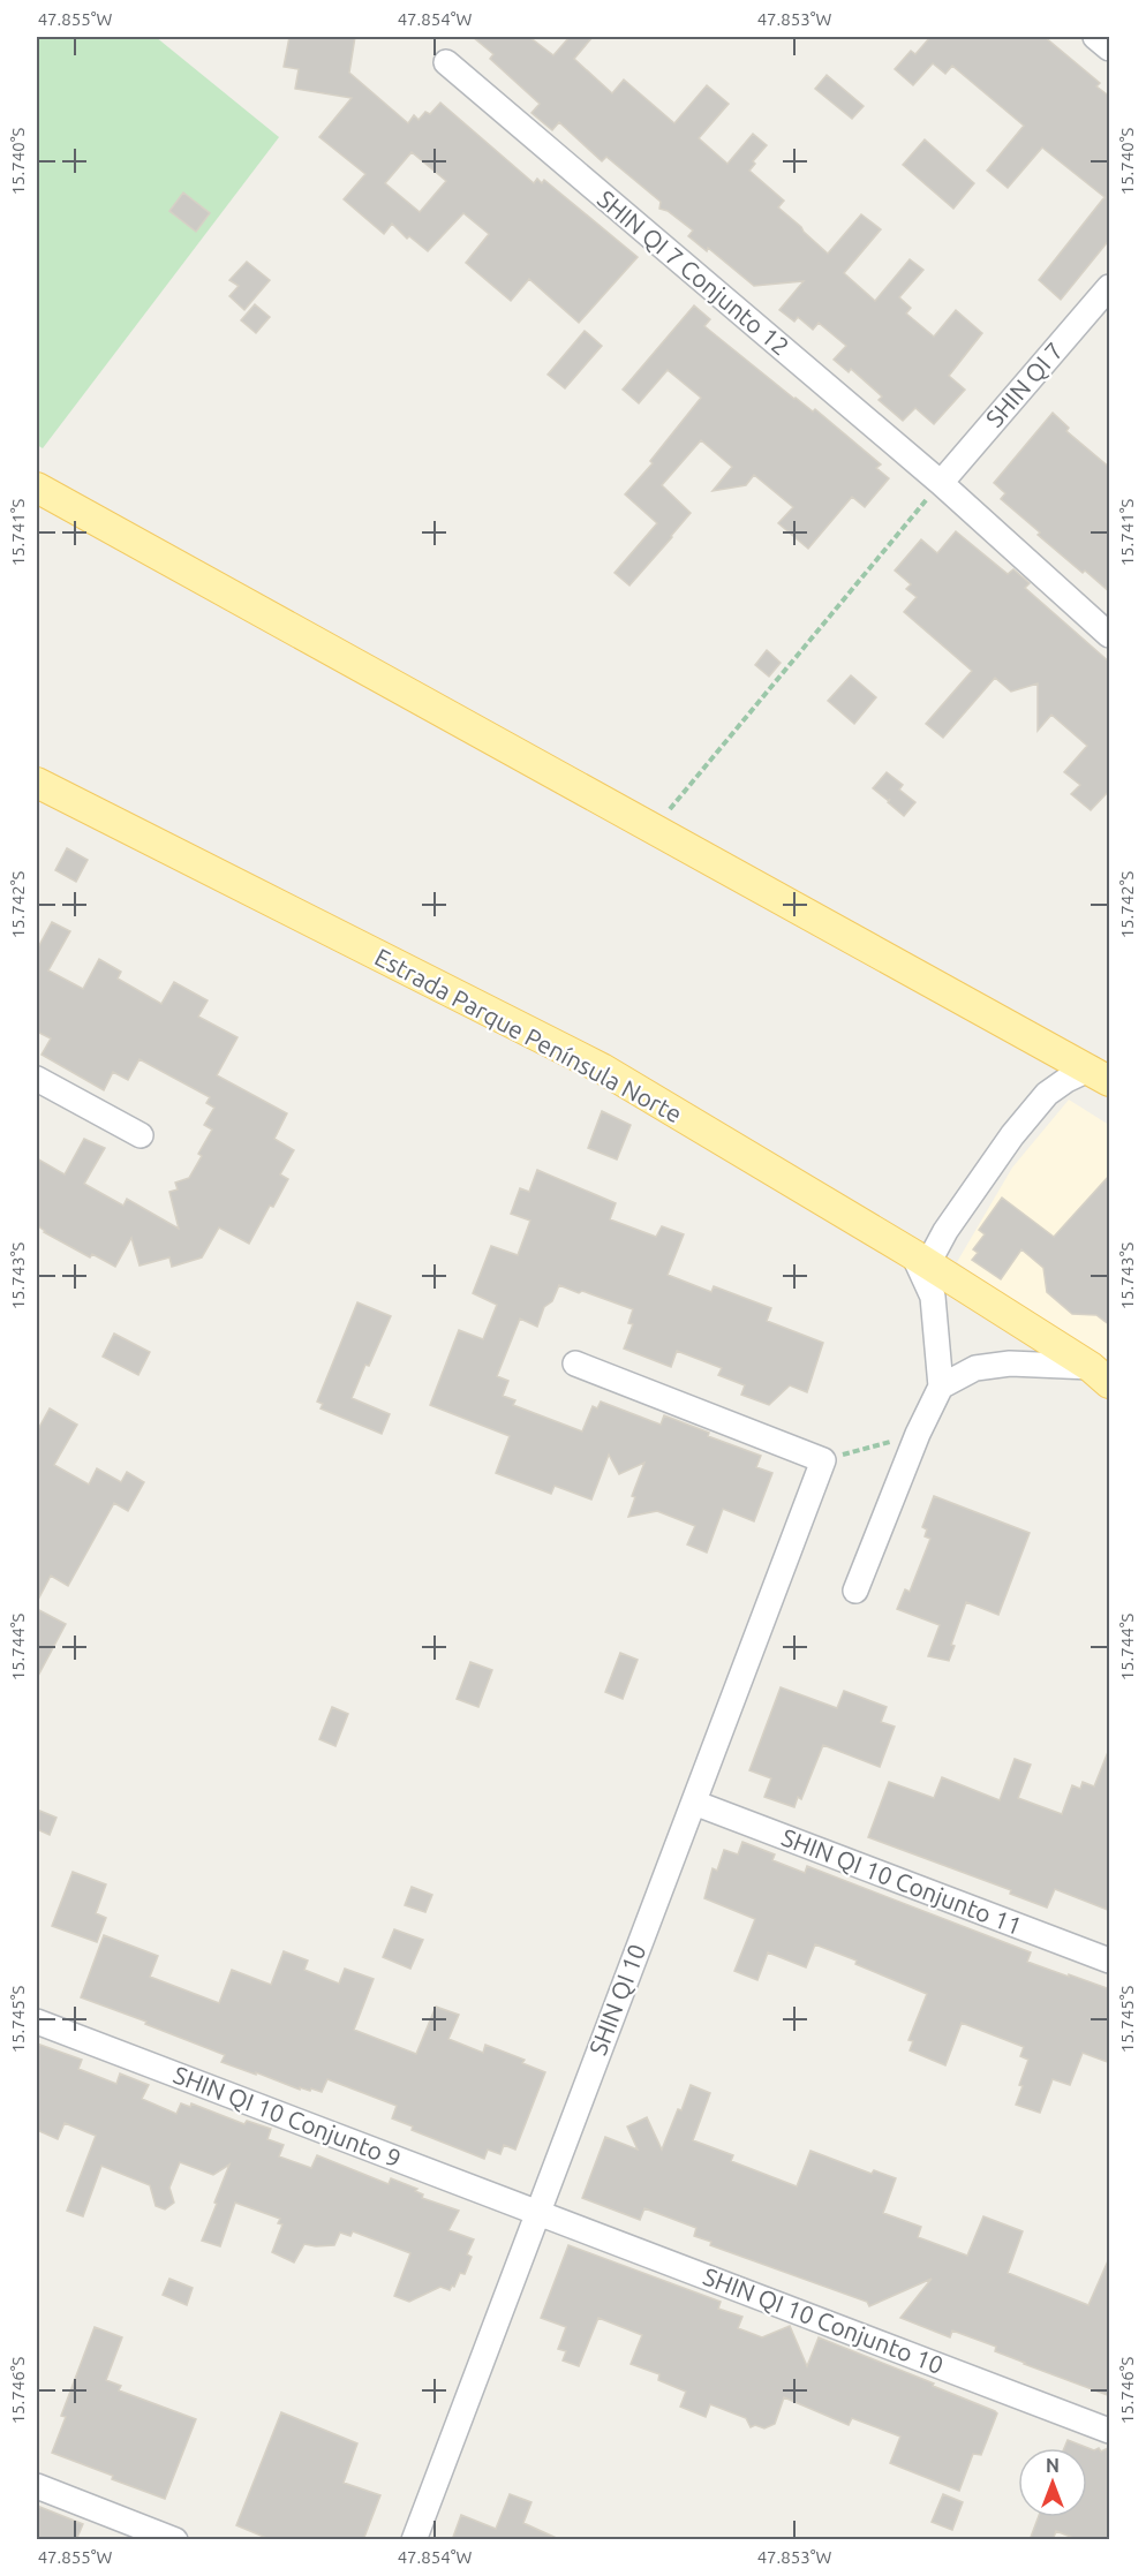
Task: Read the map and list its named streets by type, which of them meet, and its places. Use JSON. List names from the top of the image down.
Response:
{
  "streets": {
    "main road": ["Estrada Parque Península Norte"],
    "street": [
      "SHIN QI 7 Conjunto 12",
      "SHIN QI 7",
      "SHIN QI 10 Conjunto 11",
      "SHIN QI 10",
      "SHIN QI 10 Conjunto 9",
      "SHIN QI 10 Conjunto 10"
    ]
  },
  "crossings": [
    ["SHIN QI 7 Conjunto 12", "SHIN QI 7"],
    ["SHIN QI 10 Conjunto 11", "SHIN QI 10"],
    ["SHIN QI 10", "SHIN QI 10 Conjunto 9"],
    ["SHIN QI 10", "SHIN QI 10 Conjunto 10"],
    ["SHIN QI 10 Conjunto 9", "SHIN QI 10 Conjunto 10"]
  ],
  "north": "top",
  "coordinates": [
    "47.855°W",
    "47.854°W",
    "47.853°W",
    "15.740°S",
    "15.741°S",
    "15.742°S",
    "15.743°S",
    "15.744°S",
    "15.745°S",
    "15.746°S"
  ]
}
